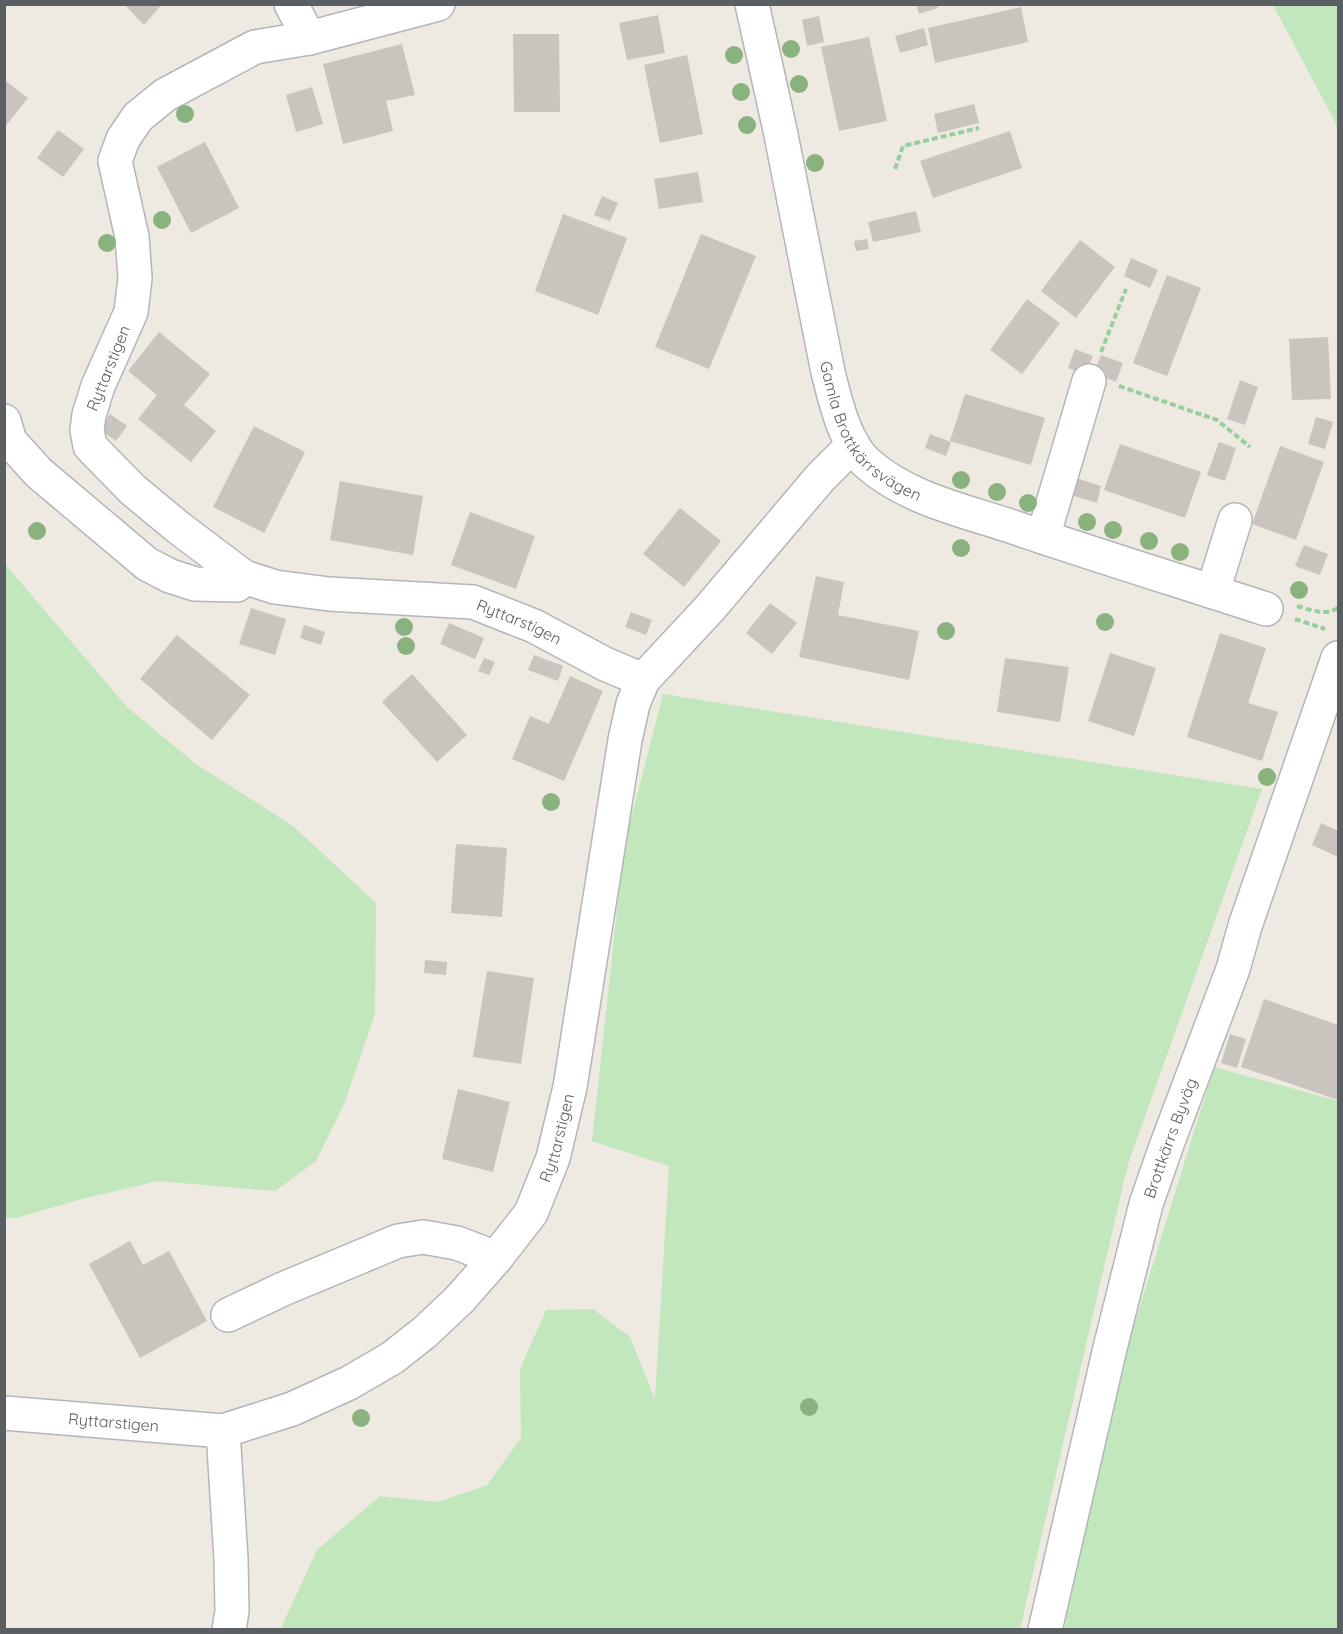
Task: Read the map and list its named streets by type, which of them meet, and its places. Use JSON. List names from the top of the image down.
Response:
{
  "streets": {
    "street": ["Ryttarstigen", "Gamla Brottkärrsvägen", "Brottkärrs Byväg"]
  },
  "crossings": [
    ["Ryttarstigen", "Gamla Brottkärrsvägen"]
  ]
}
